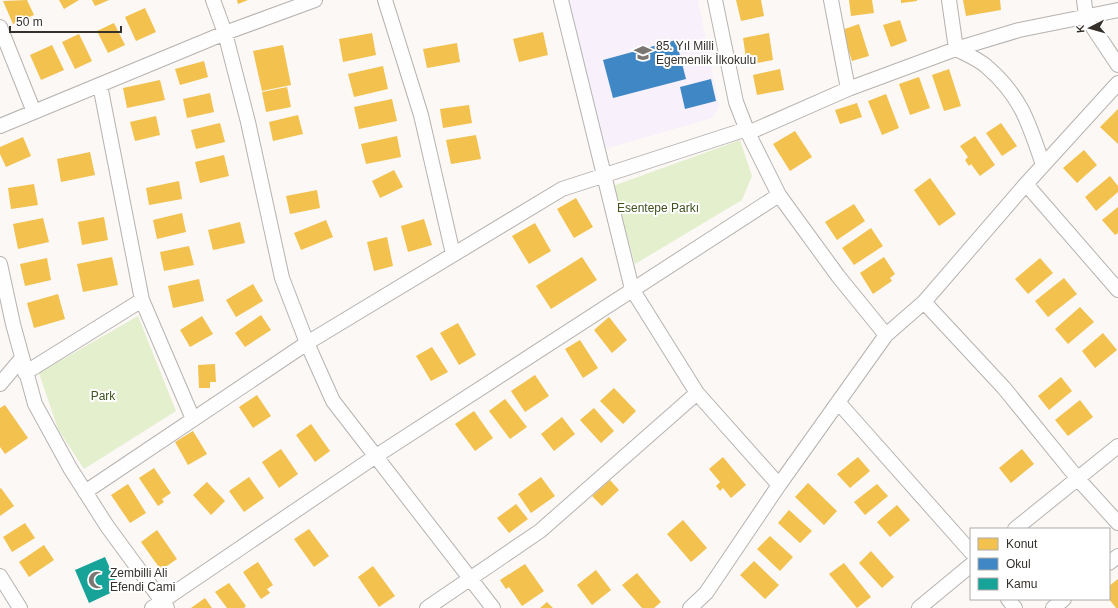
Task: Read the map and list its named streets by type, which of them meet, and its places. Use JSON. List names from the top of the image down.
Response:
{
  "parks": ["Esentepe Parkı", "Park"],
  "places": {
    "school or university": ["85. Yıl Milli Egemenlik İlkokulu"],
    "mosque": ["Zembilli Ali Efendi Cami"]
  },
  "legend": ["Konut", "Okul", "Kamu"],
  "scale_bar": "50 m",
  "north": "left"
}
